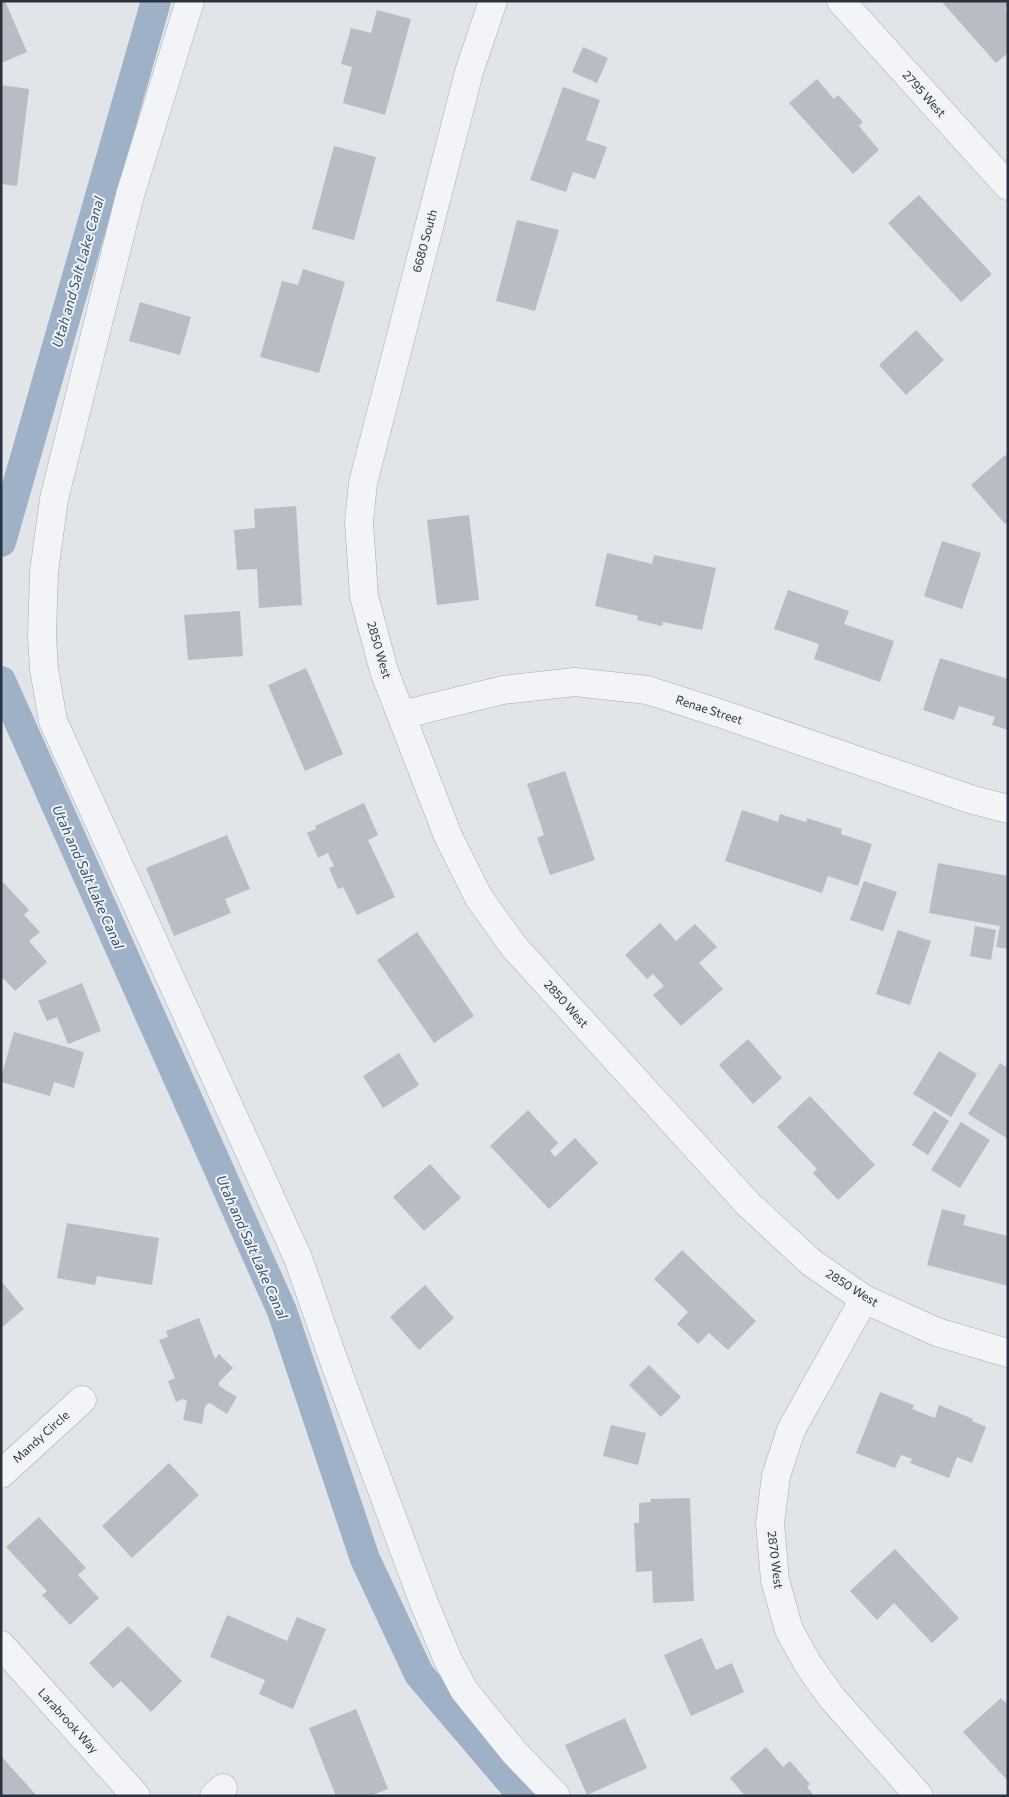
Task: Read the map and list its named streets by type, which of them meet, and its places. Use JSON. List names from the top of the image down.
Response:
{
  "streets": {
    "street": [
      "2795 West",
      "6680 South",
      "2850 West",
      "Renae Street",
      "Mandy Circle",
      "2870 West",
      "Larabrook Way"
    ]
  },
  "crossings": [
    ["6680 South", "2850 West"],
    ["2850 West", "Renae Street"],
    ["2850 West", "2870 West"]
  ],
  "water": ["Utah and Salt Lake Canal"]
}
